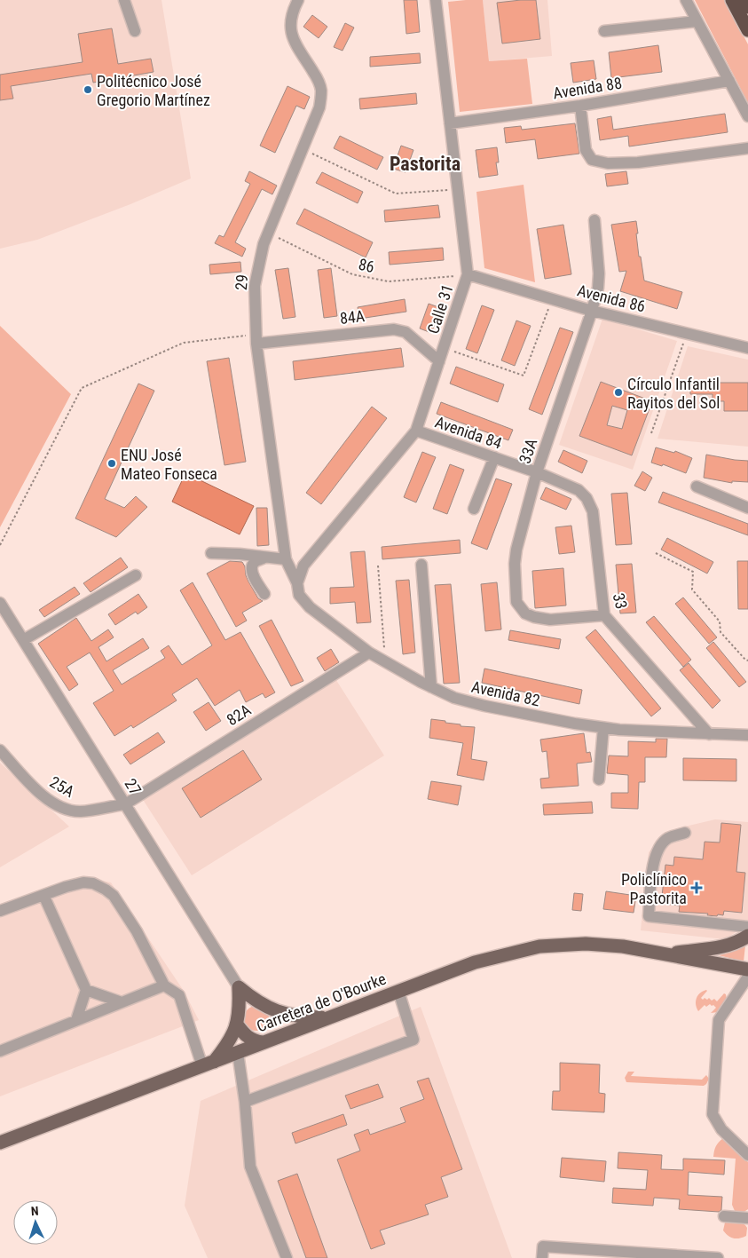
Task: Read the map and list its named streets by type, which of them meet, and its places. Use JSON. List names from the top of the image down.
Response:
{
  "streets": {
    "main road": ["Carretera de O'Bourke"],
    "street": [
      "Avenida 88",
      "29",
      "Avenida 86",
      "Calle 31",
      "84A",
      "Avenida 84",
      "33A",
      "33",
      "Avenida 82",
      "82A",
      "25A",
      "27"
    ],
    "path": ["86"]
  },
  "crossings": [
    ["Avenida 88", "Calle 31"],
    ["86", "29"],
    ["86", "Avenida 86"],
    ["86", "Calle 31"],
    ["29", "Calle 31"],
    ["29", "84A"],
    ["29", "Avenida 82"],
    ["Avenida 86", "Calle 31"],
    ["Avenida 86", "33A"],
    ["Calle 31", "84A"],
    ["Calle 31", "Avenida 84"],
    ["Calle 31", "Avenida 82"],
    ["Avenida 84", "33A"],
    ["Avenida 84", "33"],
    ["33A", "33"],
    ["33", "Avenida 82"],
    ["Avenida 82", "82A"],
    ["82A", "25A"],
    ["82A", "27"],
    ["25A", "27"]
  ],
  "districts": ["Pastorita"],
  "places": {
    "other": ["Politécnico José Gregorio Martínez", "Círculo Infantil Rayitos del Sol", "ENU José Mateo Fonseca"],
    "health": ["Policlínico Pastorita"]
  },
  "north": "top"
}
